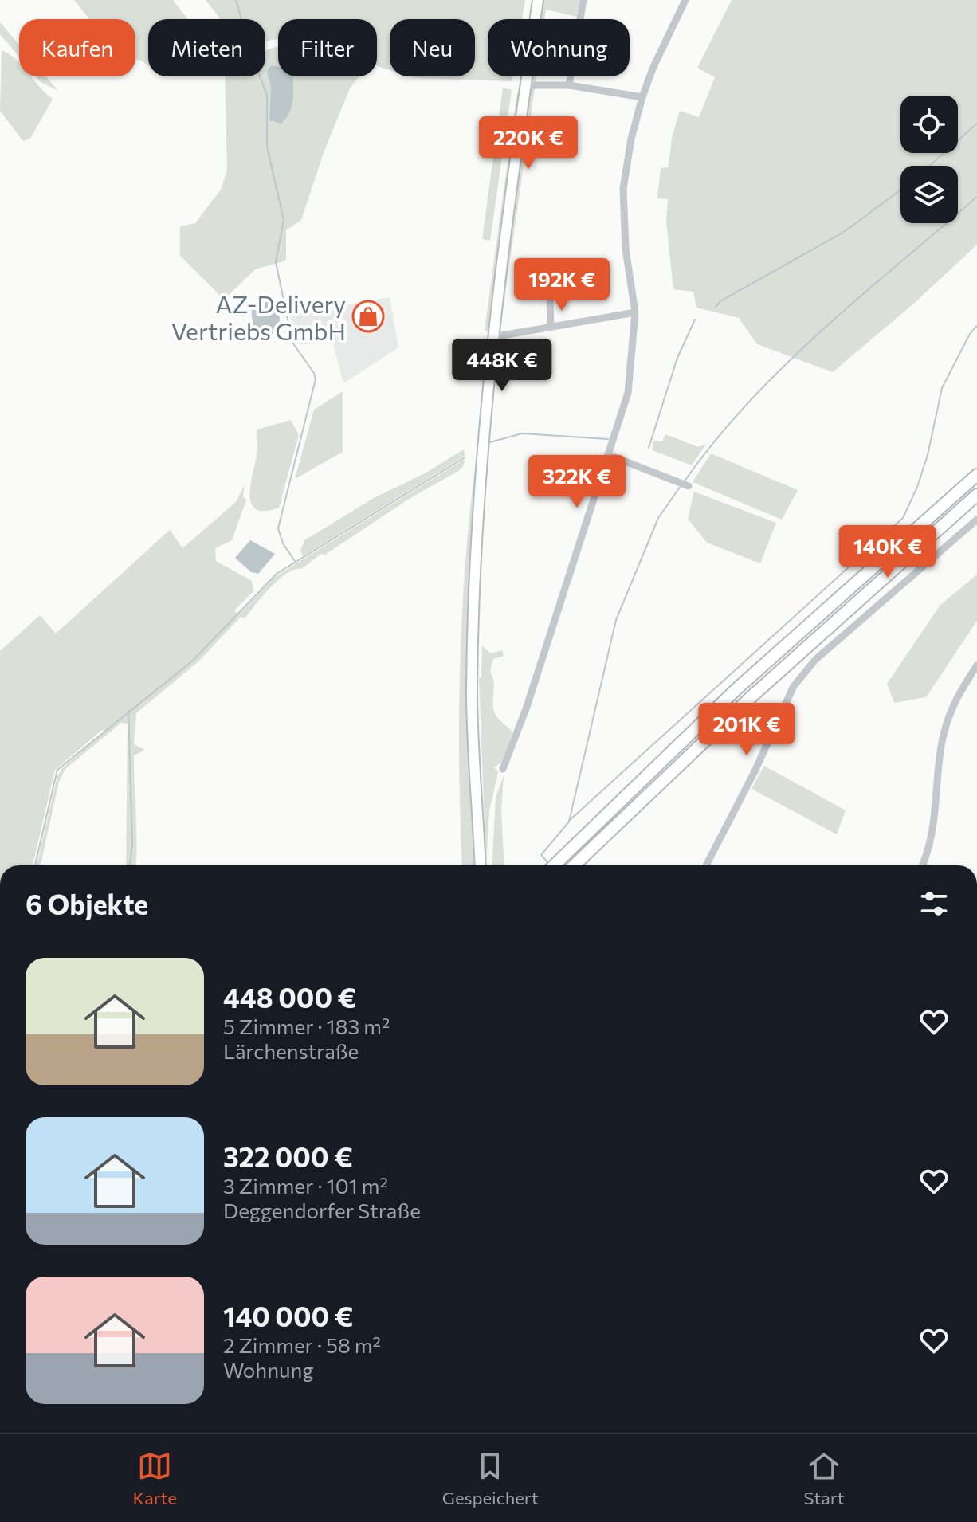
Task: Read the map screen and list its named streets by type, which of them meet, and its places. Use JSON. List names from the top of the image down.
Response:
{
  "places": {
    "shop": ["AZ-Delivery Vertriebs GmbH"]
  },
  "page": {
    "chip": [
      "Kaufen",
      "Mieten",
      "Filter",
      "Neu",
      "Wohnung"
    ],
    "price": [
      "220K €",
      "192K €",
      "448K €",
      "322K €",
      "140K €",
      "201K €"
    ],
    "heading": "6 Objekte",
    "list": [
      {
        "name": "448 000 €",
        "note": "5 Zimmer · 183 m² · Lärchenstraße"
      },
      {
        "name": "322 000 €",
        "note": "3 Zimmer · 101 m² · Deggendorfer Straße"
      },
      {
        "name": "140 000 €",
        "note": "2 Zimmer · 58 m² · Wohnung"
      }
    ],
    "tabs": ["Karte", "Gespeichert", "Start"]
  }
}
